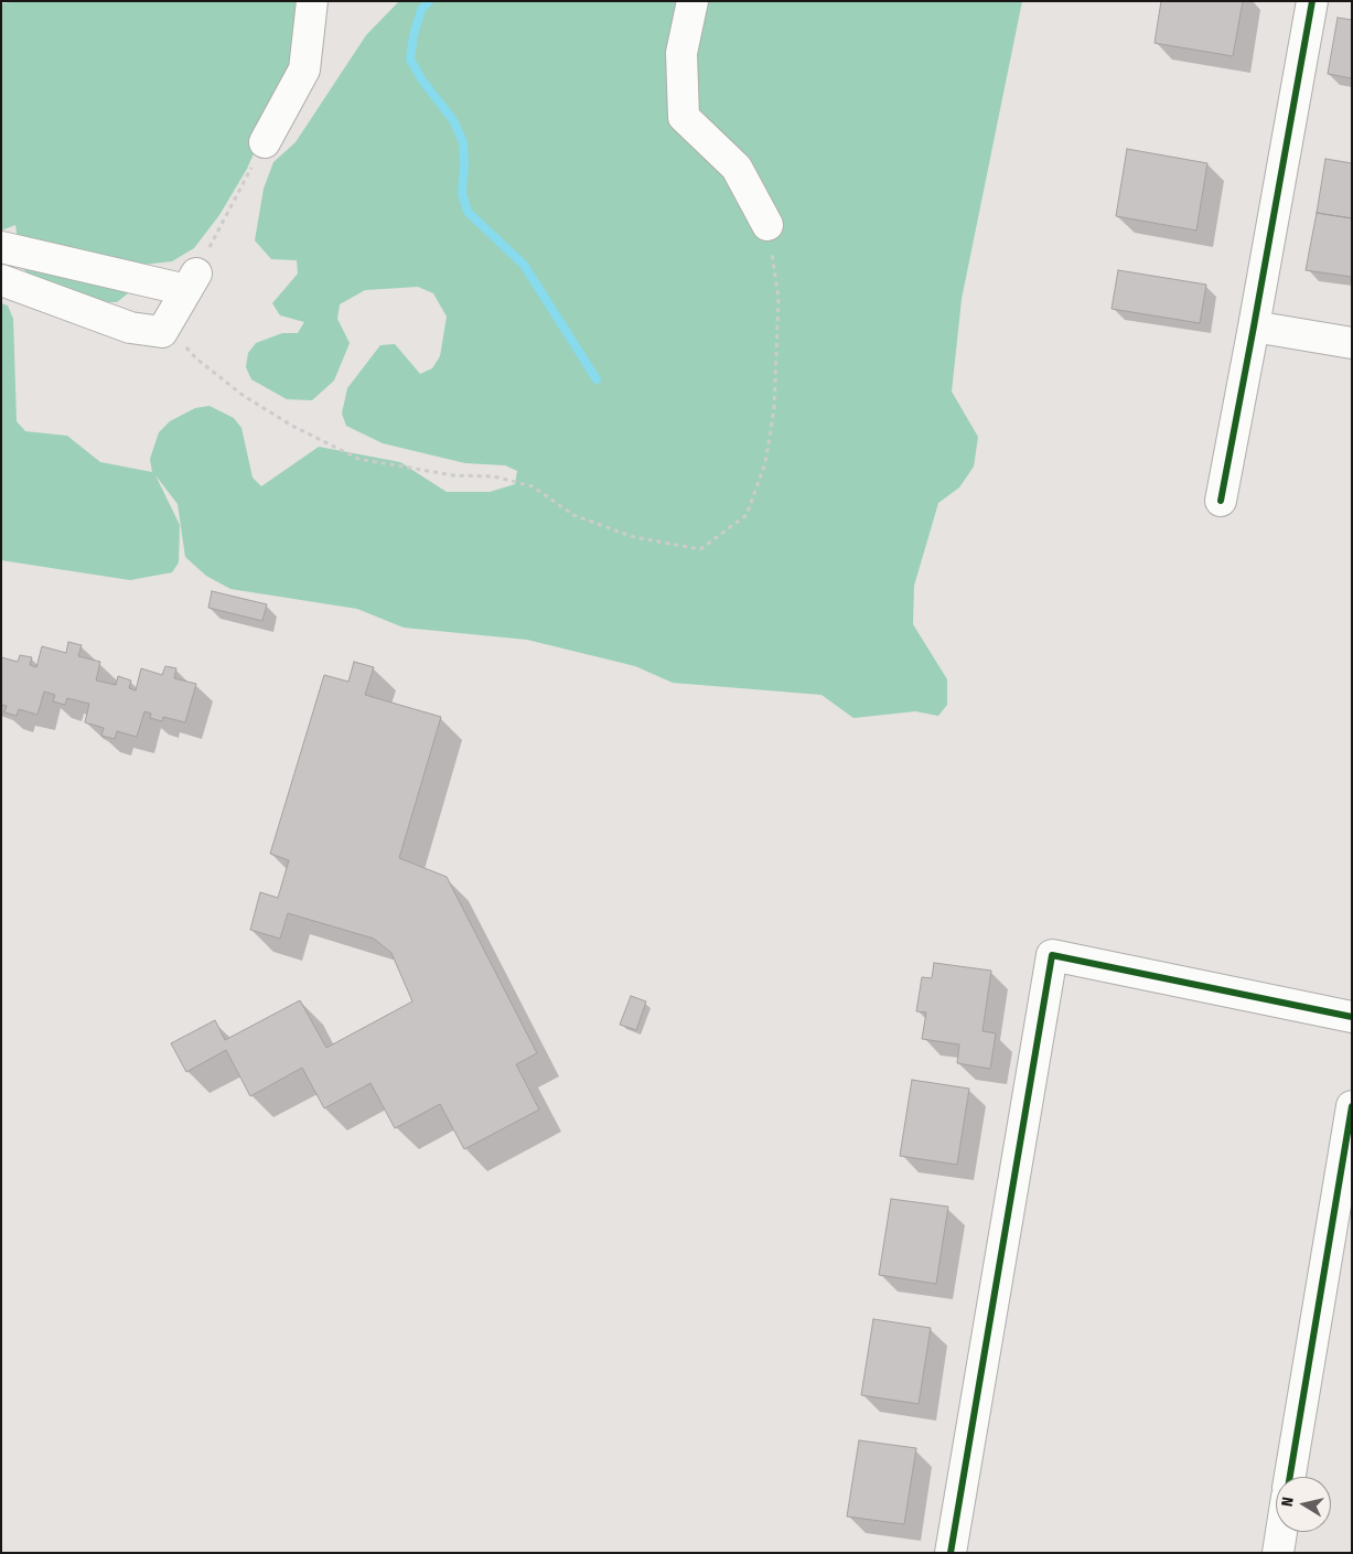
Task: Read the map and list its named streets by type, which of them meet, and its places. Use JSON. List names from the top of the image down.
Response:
{
  "north": "left"
}
